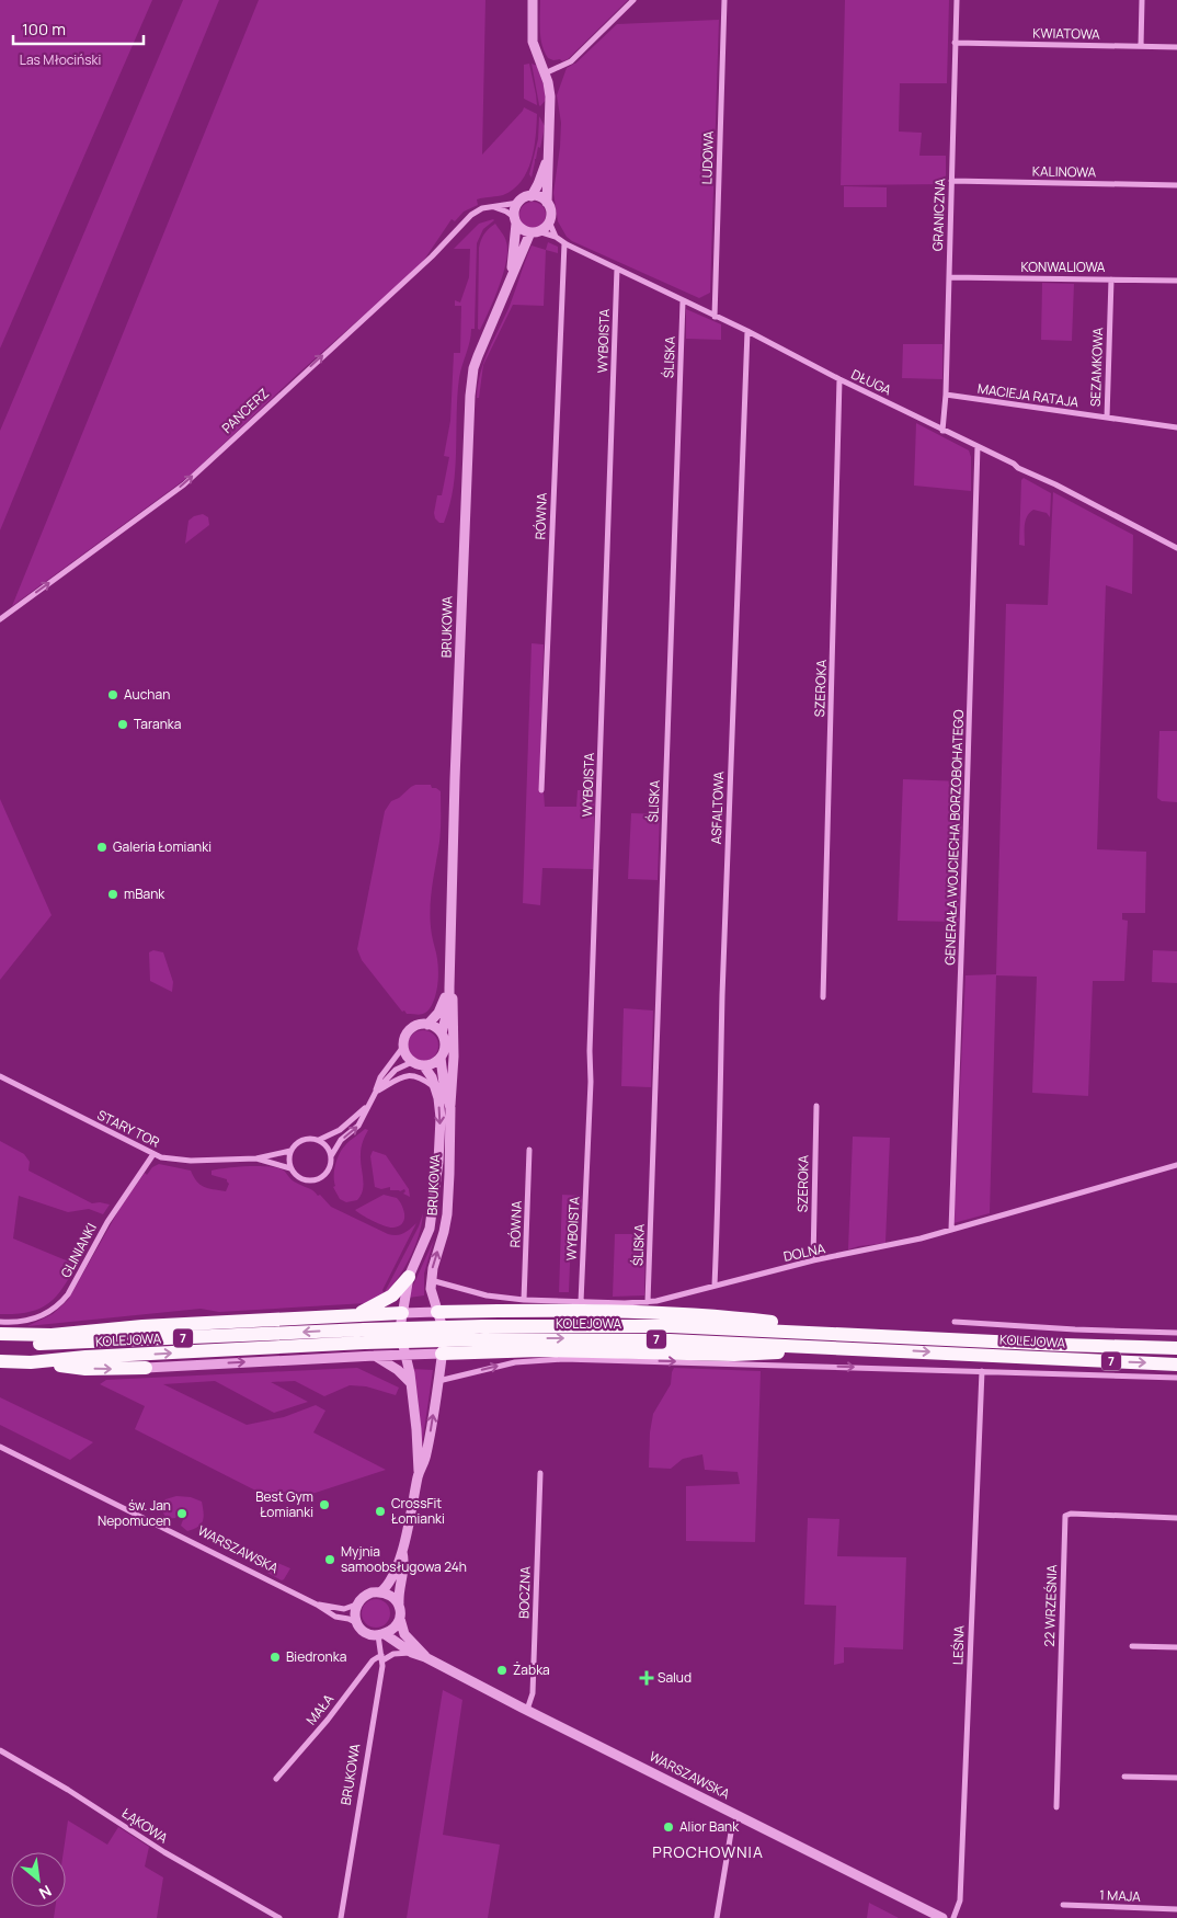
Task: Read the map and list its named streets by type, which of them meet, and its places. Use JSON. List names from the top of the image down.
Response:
{
  "streets": {
    "highway": ["KOLEJOWA", "7"],
    "street": [
      "KWIATOWA",
      "LUDOWA",
      "KALINOWA",
      "GRANICZNA",
      "KONWALIOWA",
      "WYBOISTA",
      "ŚLISKA",
      "SEZAMKOWA",
      "DŁUGA",
      "MACIEJA RATAJA",
      "PANCERZ",
      "RÓWNA",
      "BRUKOWA",
      "SZEROKA",
      "ASFALTOWA",
      "GENERAŁA WOJCIECHA BORZOBOHATEGO",
      "STARY TOR",
      "GLINIANKI",
      "DOLNA",
      "WARSZAWSKA",
      "BOCZNA",
      "22 WRZEŚNIA",
      "LEŚNA",
      "MAŁA",
      "ŁĄKOWA",
      "1 MAJA"
    ]
  },
  "crossings": [
    ["KWIATOWA", "GRANICZNA"],
    ["LUDOWA", "DŁUGA"],
    ["KALINOWA", "GRANICZNA"],
    ["GRANICZNA", "KONWALIOWA"],
    ["GRANICZNA", "DŁUGA"],
    ["GRANICZNA", "MACIEJA RATAJA"],
    ["KONWALIOWA", "SEZAMKOWA"],
    ["WYBOISTA", "DŁUGA"],
    ["WYBOISTA", "DOLNA"],
    ["ŚLISKA", "DŁUGA"],
    ["ŚLISKA", "DOLNA"],
    ["SEZAMKOWA", "MACIEJA RATAJA"],
    ["DŁUGA", "PANCERZ"],
    ["DŁUGA", "RÓWNA"],
    ["DŁUGA", "BRUKOWA"],
    ["DŁUGA", "SZEROKA"],
    ["DŁUGA", "ASFALTOWA"],
    ["DŁUGA", "GENERAŁA WOJCIECHA BORZOBOHATEGO"],
    ["PANCERZ", "BRUKOWA"],
    ["RÓWNA", "DOLNA"],
    ["BRUKOWA", "DOLNA"],
    ["BRUKOWA", "WARSZAWSKA"],
    ["BRUKOWA", "MAŁA"],
    ["SZEROKA", "DOLNA"],
    ["ASFALTOWA", "DOLNA"],
    ["GENERAŁA WOJCIECHA BORZOBOHATEGO", "DOLNA"],
    ["STARY TOR", "GLINIANKI"],
    ["WARSZAWSKA", "BOCZNA"],
    ["WARSZAWSKA", "MAŁA"]
  ],
  "one_way": ["PANCERZ"],
  "districts": ["PROCHOWNIA"],
  "parks": ["Las Młociński"],
  "places": {
    "other": [
      "Auchan",
      "Taranka",
      "Galeria Łomianki",
      "mBank",
      "Best Gym Łomianki",
      "CrossFit Łomianki",
      "św. Jan Nepomucen",
      "Myjnia samoobsługowa 24h",
      "Biedronka",
      "Żabka",
      "Alior Bank"
    ],
    "health": ["Salud"]
  },
  "scale_bar": "100 m",
  "north": "bottom right"
}
